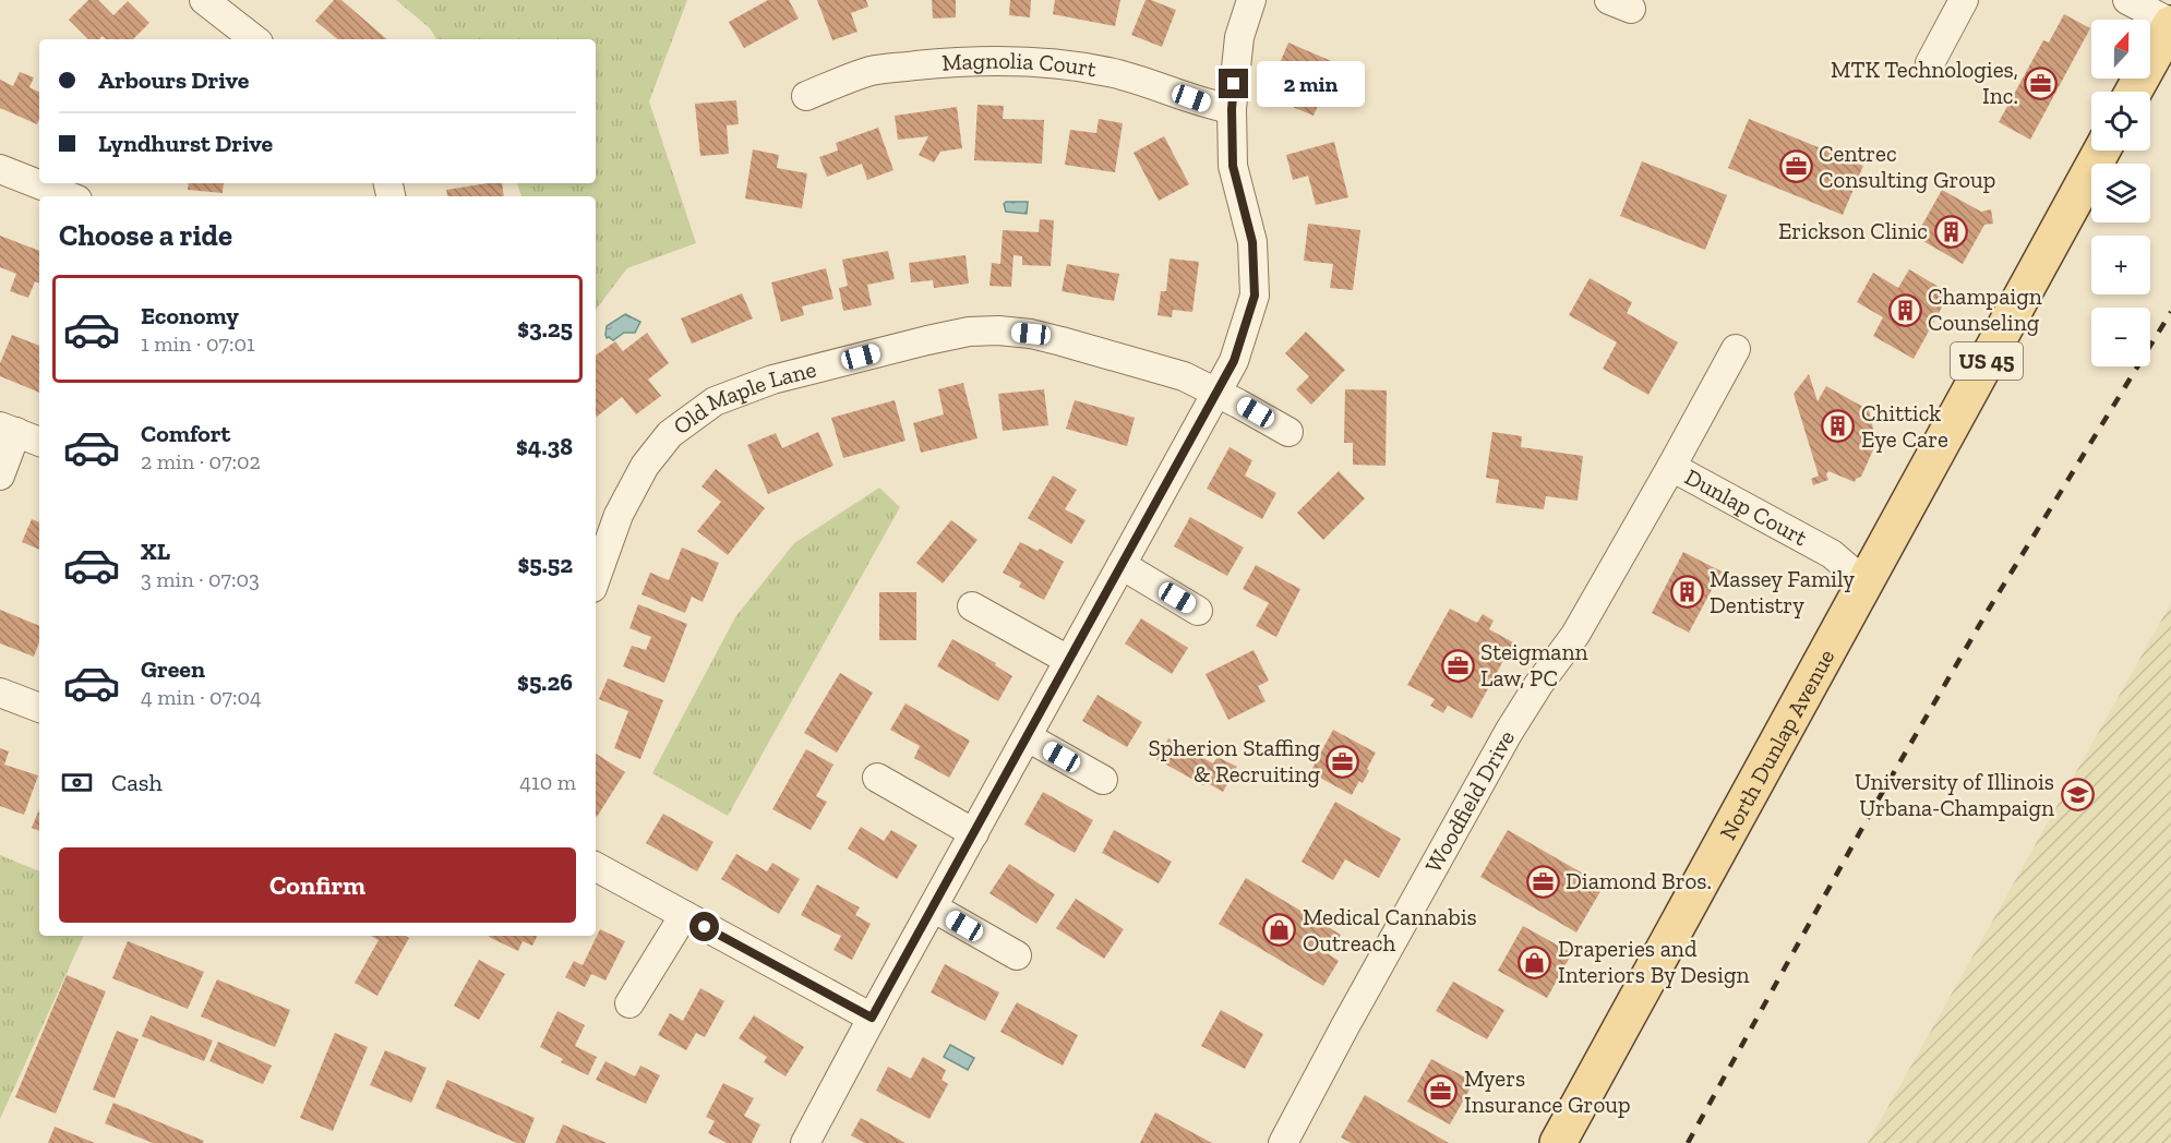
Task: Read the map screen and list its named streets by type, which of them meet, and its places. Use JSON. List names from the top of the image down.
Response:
{
  "streets": {
    "main road": ["US 45", "North Dunlap Avenue"],
    "street": [
      "Magnolia Court",
      "Old Maple Lane",
      "Dunlap Court",
      "Woodfield Drive"
    ]
  },
  "crossings": [
    ["Dunlap Court", "North Dunlap Avenue"],
    ["Dunlap Court", "Woodfield Drive"]
  ],
  "places": {
    "office": [
      "MTK Technologies, Inc.",
      "Centrec Consulting Group",
      "Steigmann Law, PC",
      "Spherion Staffing & Recruiting",
      "Diamond Bros.",
      "Myers Insurance Group"
    ],
    "building": [
      "Erickson Clinic",
      "Champaign Counseling",
      "Chittick Eye Care",
      "Massey Family Dentistry"
    ],
    "school or university": ["University of Illinois Urbana-Champaign"],
    "shop": ["Medical Cannabis Outreach", "Draperies and Interiors By Design"]
  },
  "north": "top",
  "page": {
    "map_buttons": ["+", "−"],
    "banner": ["Arbours Drive", "Lyndhurst Drive"],
    "bubble": "2 min",
    "heading": "Choose a ride",
    "list": [
      {
        "name": "Economy",
        "note": "1 min · 07:01",
        "value": "$3.25"
      },
      {
        "name": "Comfort",
        "note": "2 min · 07:02",
        "value": "$4.38"
      },
      {
        "name": "XL",
        "note": "3 min · 07:03",
        "value": "$5.52"
      },
      {
        "name": "Green",
        "note": "4 min · 07:04",
        "value": "$5.26"
      }
    ],
    "pay": ["Cash", "410 m"],
    "buttons": "Confirm"
  }
}
